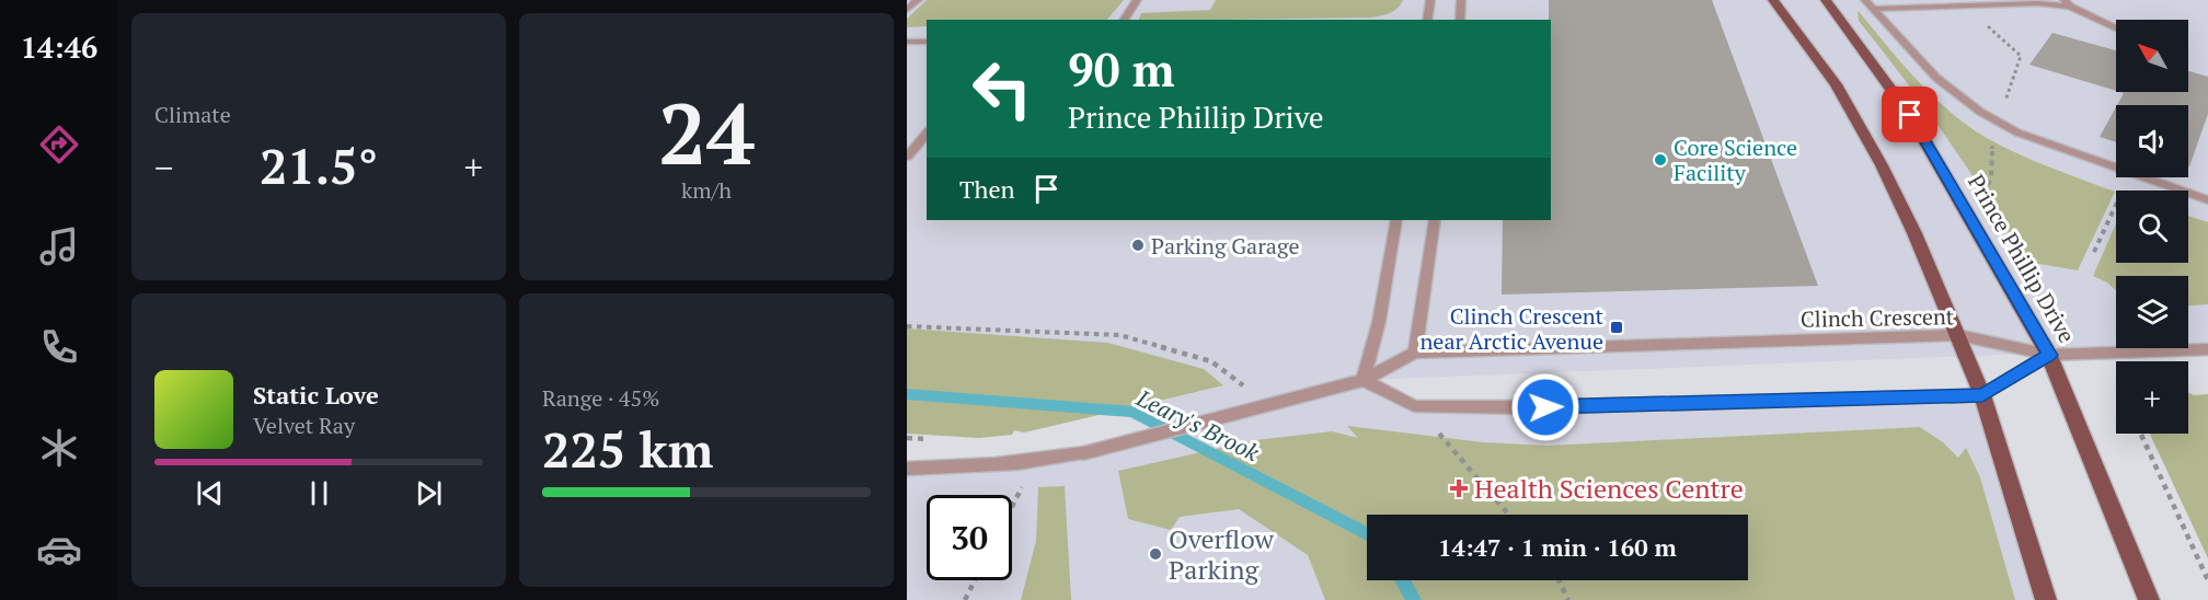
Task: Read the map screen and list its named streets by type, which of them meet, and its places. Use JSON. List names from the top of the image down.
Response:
{
  "streets": {
    "main road": ["Prince Phillip Drive"],
    "street": ["Clinch Crescent"]
  },
  "crossings": [
    ["Prince Phillip Drive", "Clinch Crescent"]
  ],
  "water": ["Leary's Brook"],
  "places": {
    "other": ["Core Science Facility", "Parking Garage", "Overflow Parking"],
    "transit": ["Clinch Crescent near Arctic Avenue"],
    "health": ["Health Sciences Centre"]
  },
  "north": "top left",
  "page": {
    "tabs": "14:46",
    "tile": [
      "Climate",
      ["24", "km/h"],
      ["Range · 45%", "225 km"]
    ],
    "map_buttons": "+",
    "turn": ["90 m", "Prince Phillip Drive"],
    "heat": ["−", "21.5°", "+"],
    "then": "Then",
    "song": ["Static Love", "Velvet Ray"],
    "limit": "30",
    "trip": "14:47 · 1 min · 160 m"
  }
}
